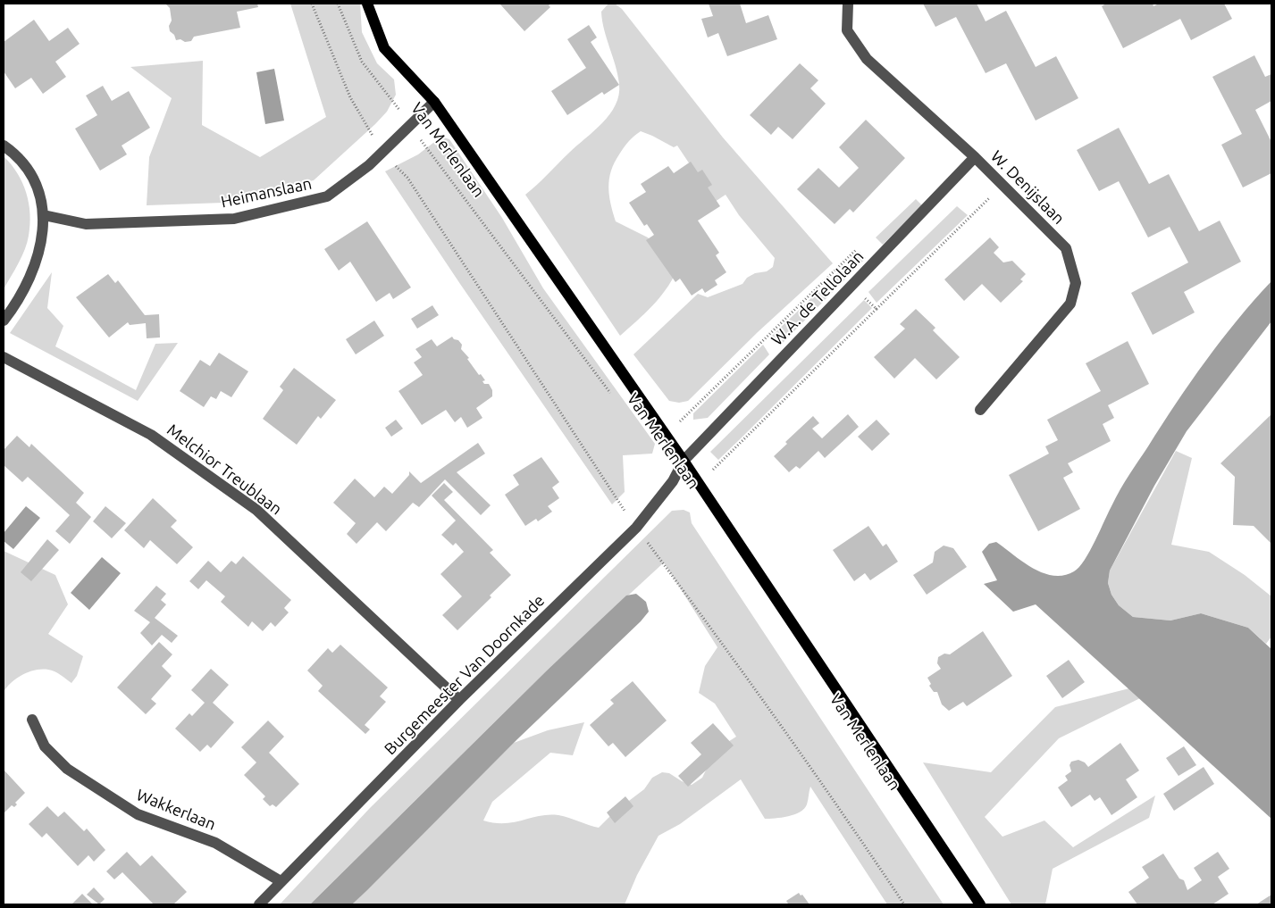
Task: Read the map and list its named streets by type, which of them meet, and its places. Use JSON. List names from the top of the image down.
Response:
{
  "streets": {
    "main road": ["Van Merlenlaan"],
    "street": [
      "W. Denijslaan",
      "Heimanslaan",
      "W.A. de Tellolaan",
      "Melchior Treublaan",
      "Burgemeester Van Doornkade",
      "Wakkerlaan"
    ]
  },
  "crossings": [
    ["Van Merlenlaan", "Heimanslaan"],
    ["Van Merlenlaan", "W.A. de Tellolaan"],
    ["Van Merlenlaan", "Burgemeester Van Doornkade"],
    ["W. Denijslaan", "W.A. de Tellolaan"],
    ["W.A. de Tellolaan", "Burgemeester Van Doornkade"],
    ["Melchior Treublaan", "Burgemeester Van Doornkade"],
    ["Burgemeester Van Doornkade", "Wakkerlaan"]
  ]
}
